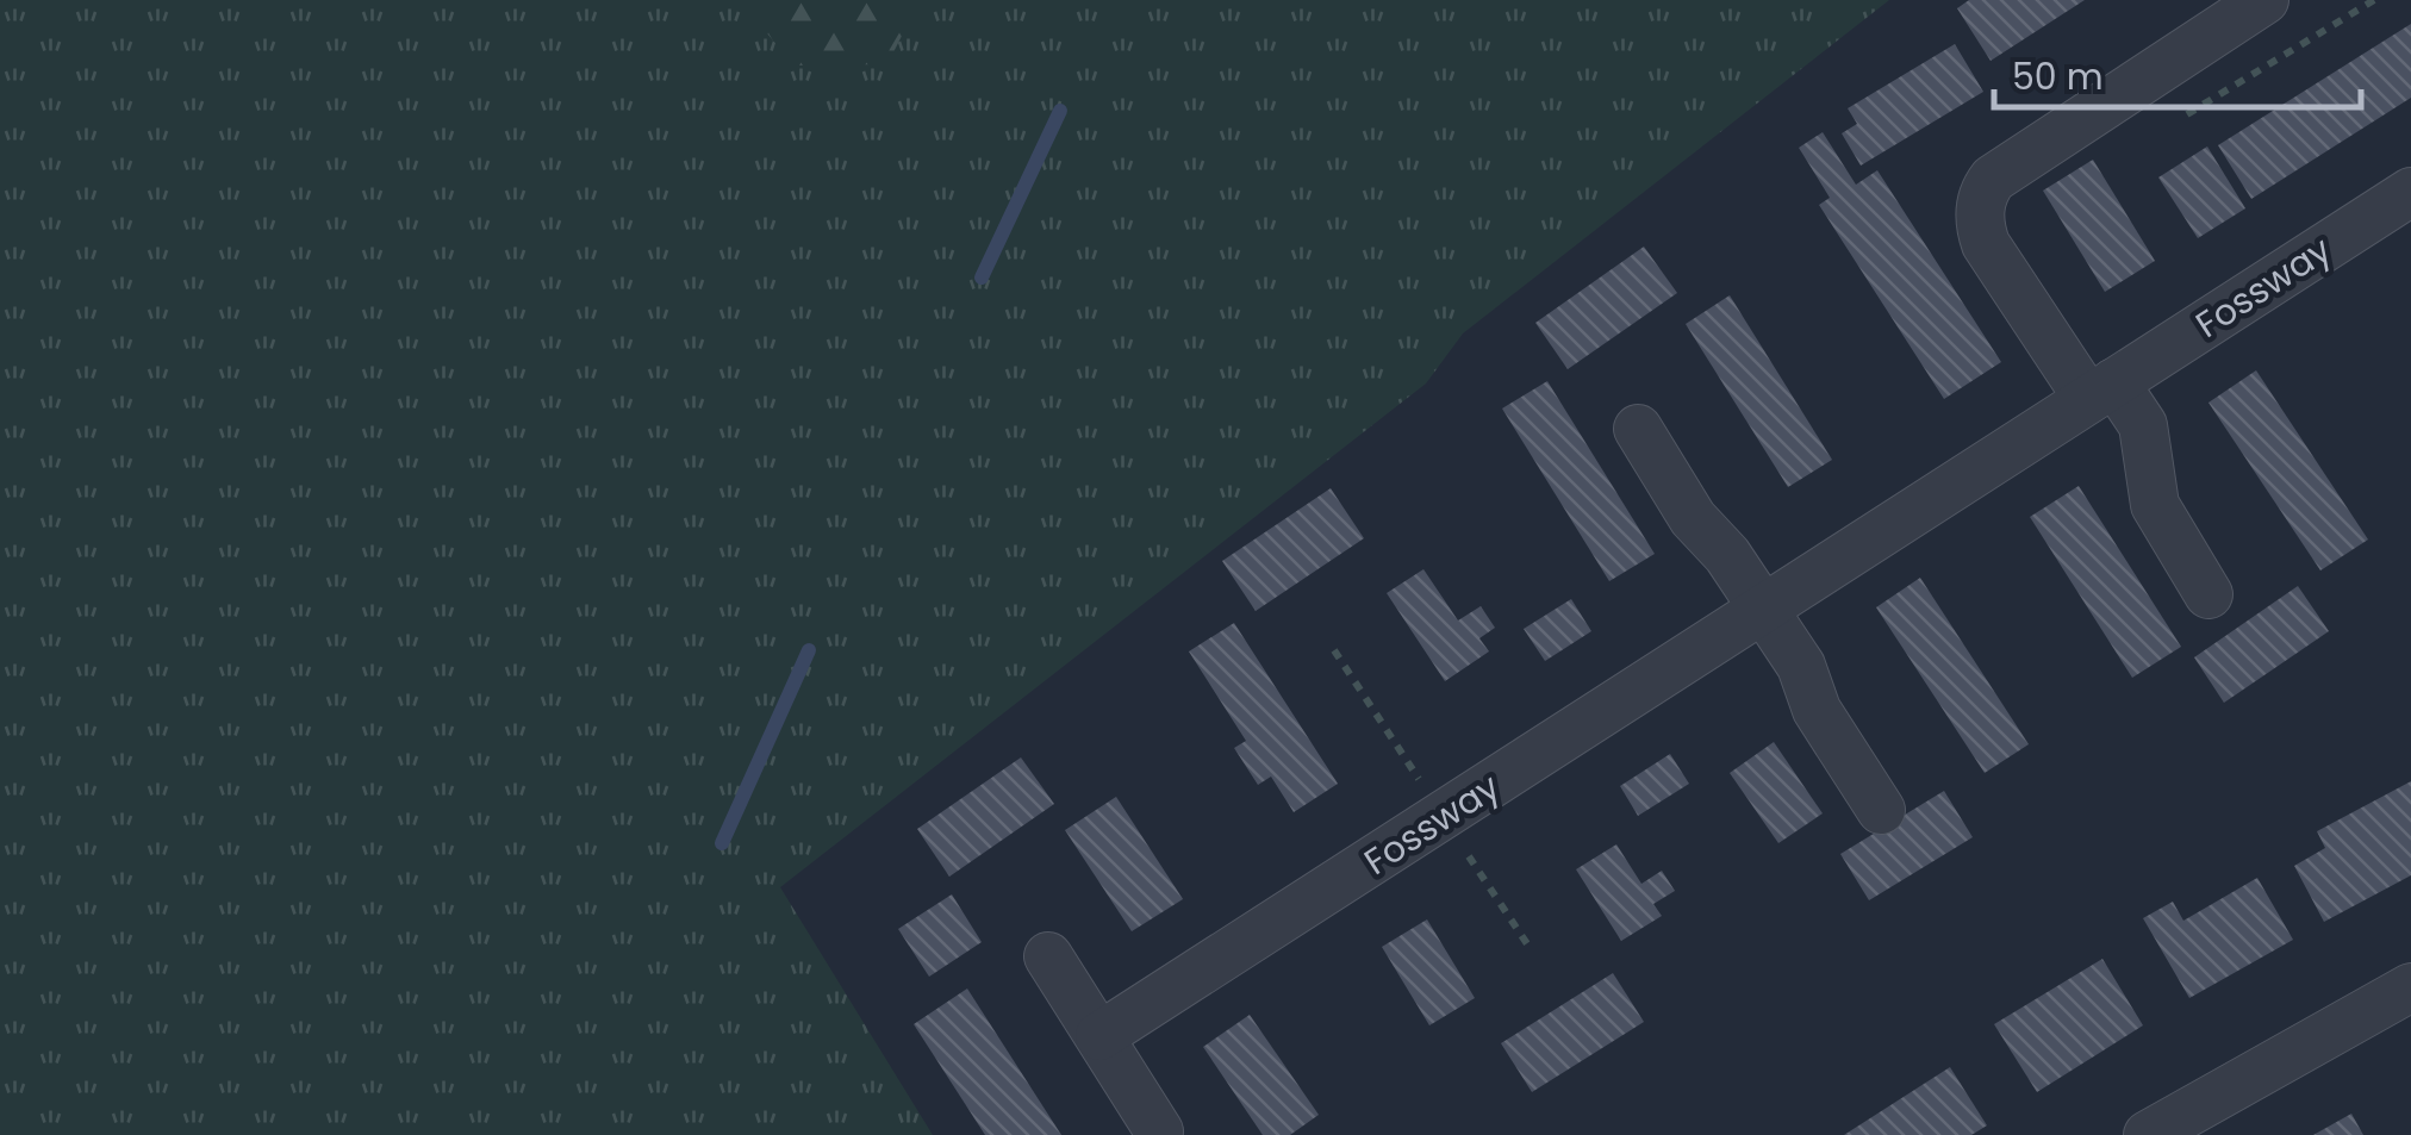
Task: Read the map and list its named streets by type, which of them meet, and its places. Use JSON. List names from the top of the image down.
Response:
{
  "streets": {
    "street": ["Fossway"]
  },
  "scale_bar": "50 m"
}
